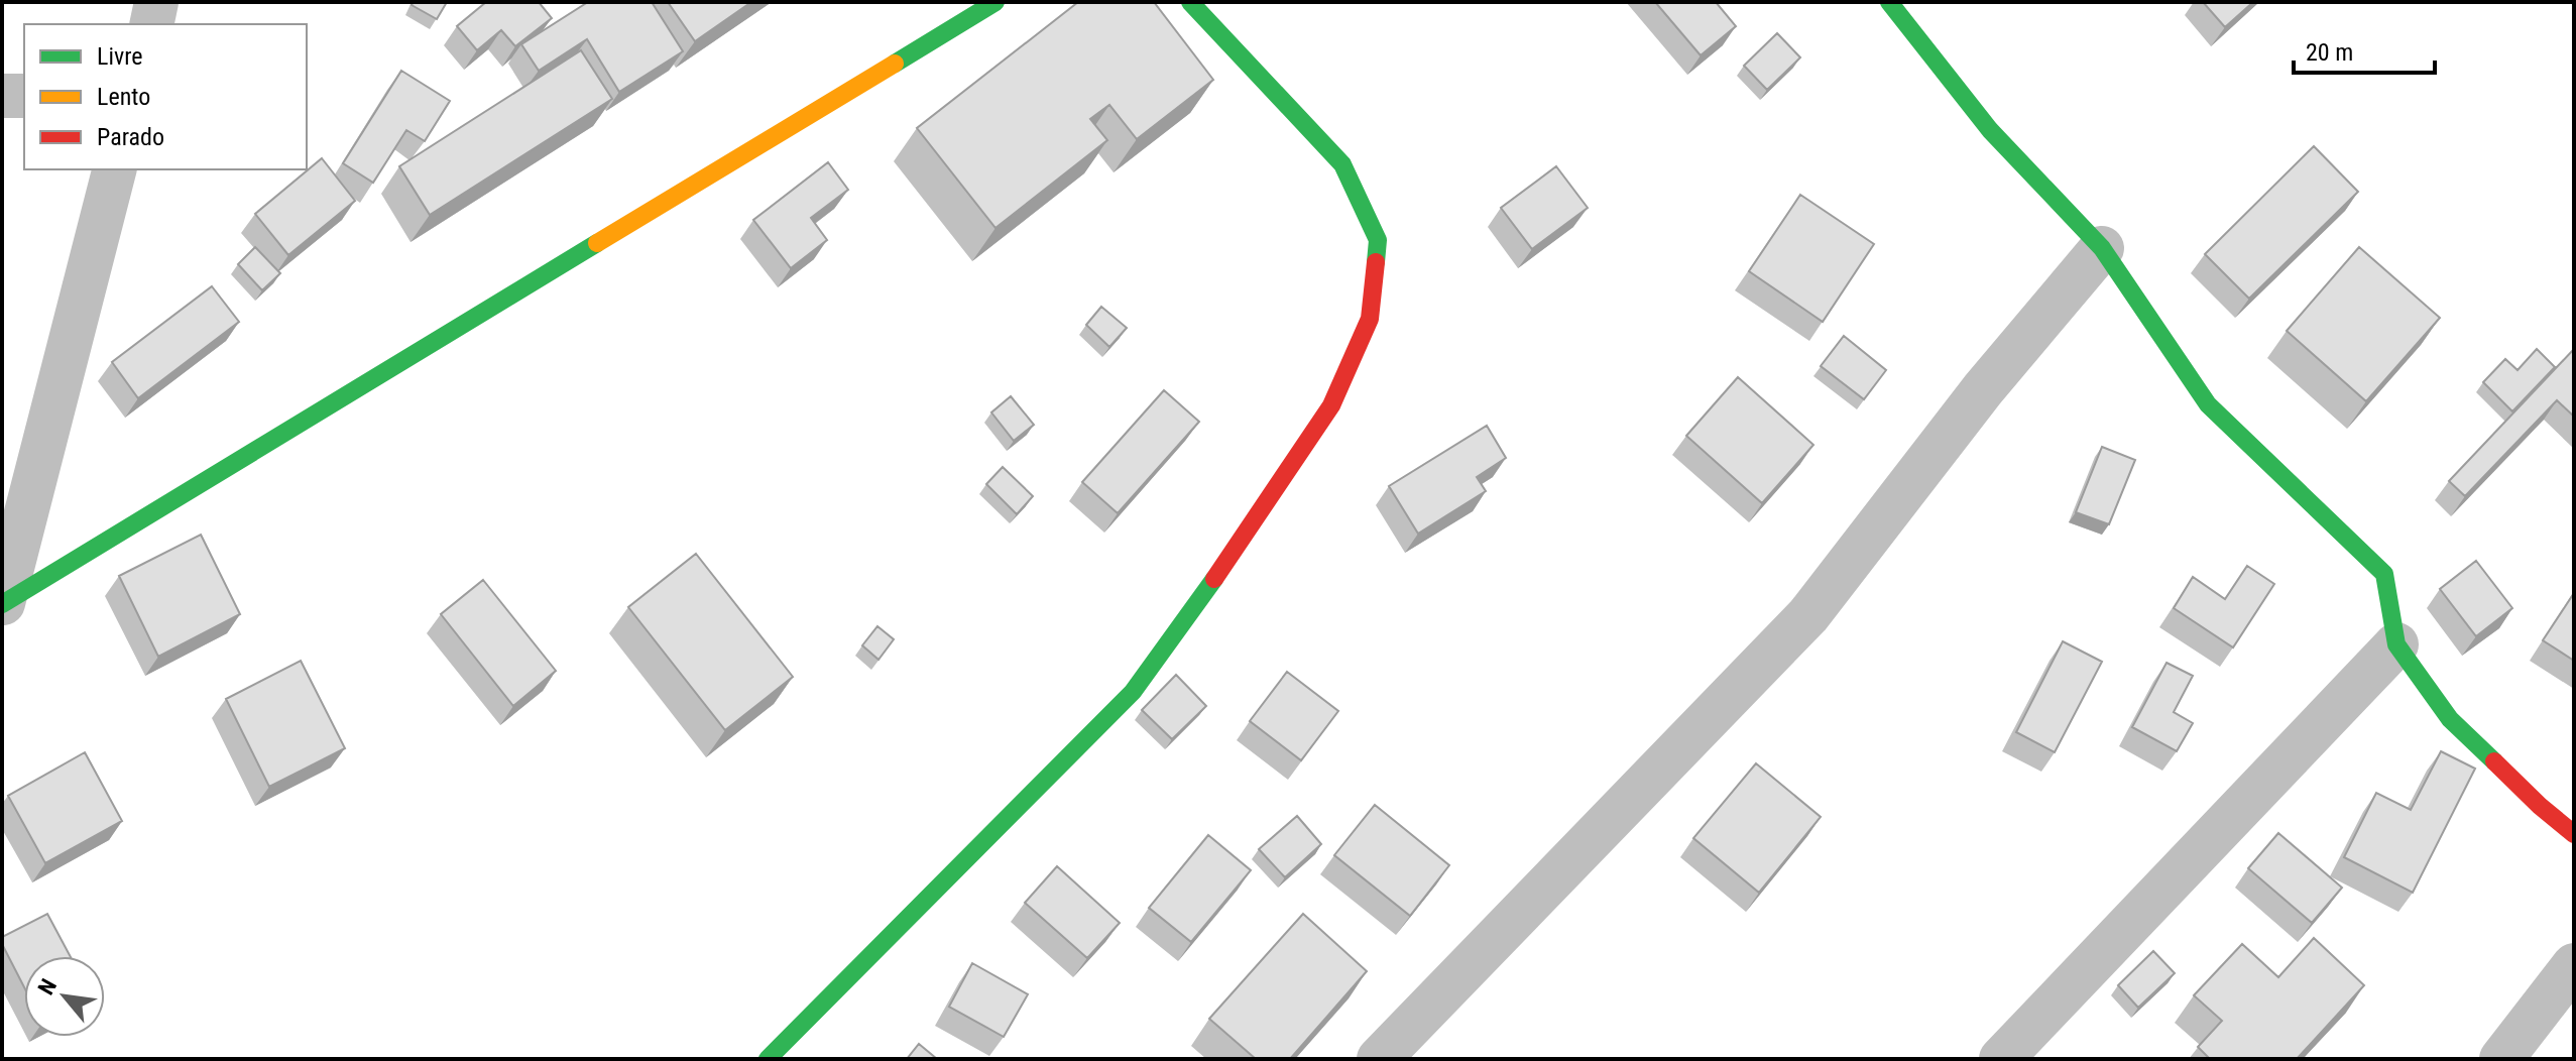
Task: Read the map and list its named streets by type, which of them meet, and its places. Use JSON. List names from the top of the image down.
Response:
{
  "legend": ["Livre", "Lento", "Parado"],
  "scale_bar": "20 m",
  "north": "top left"
}
